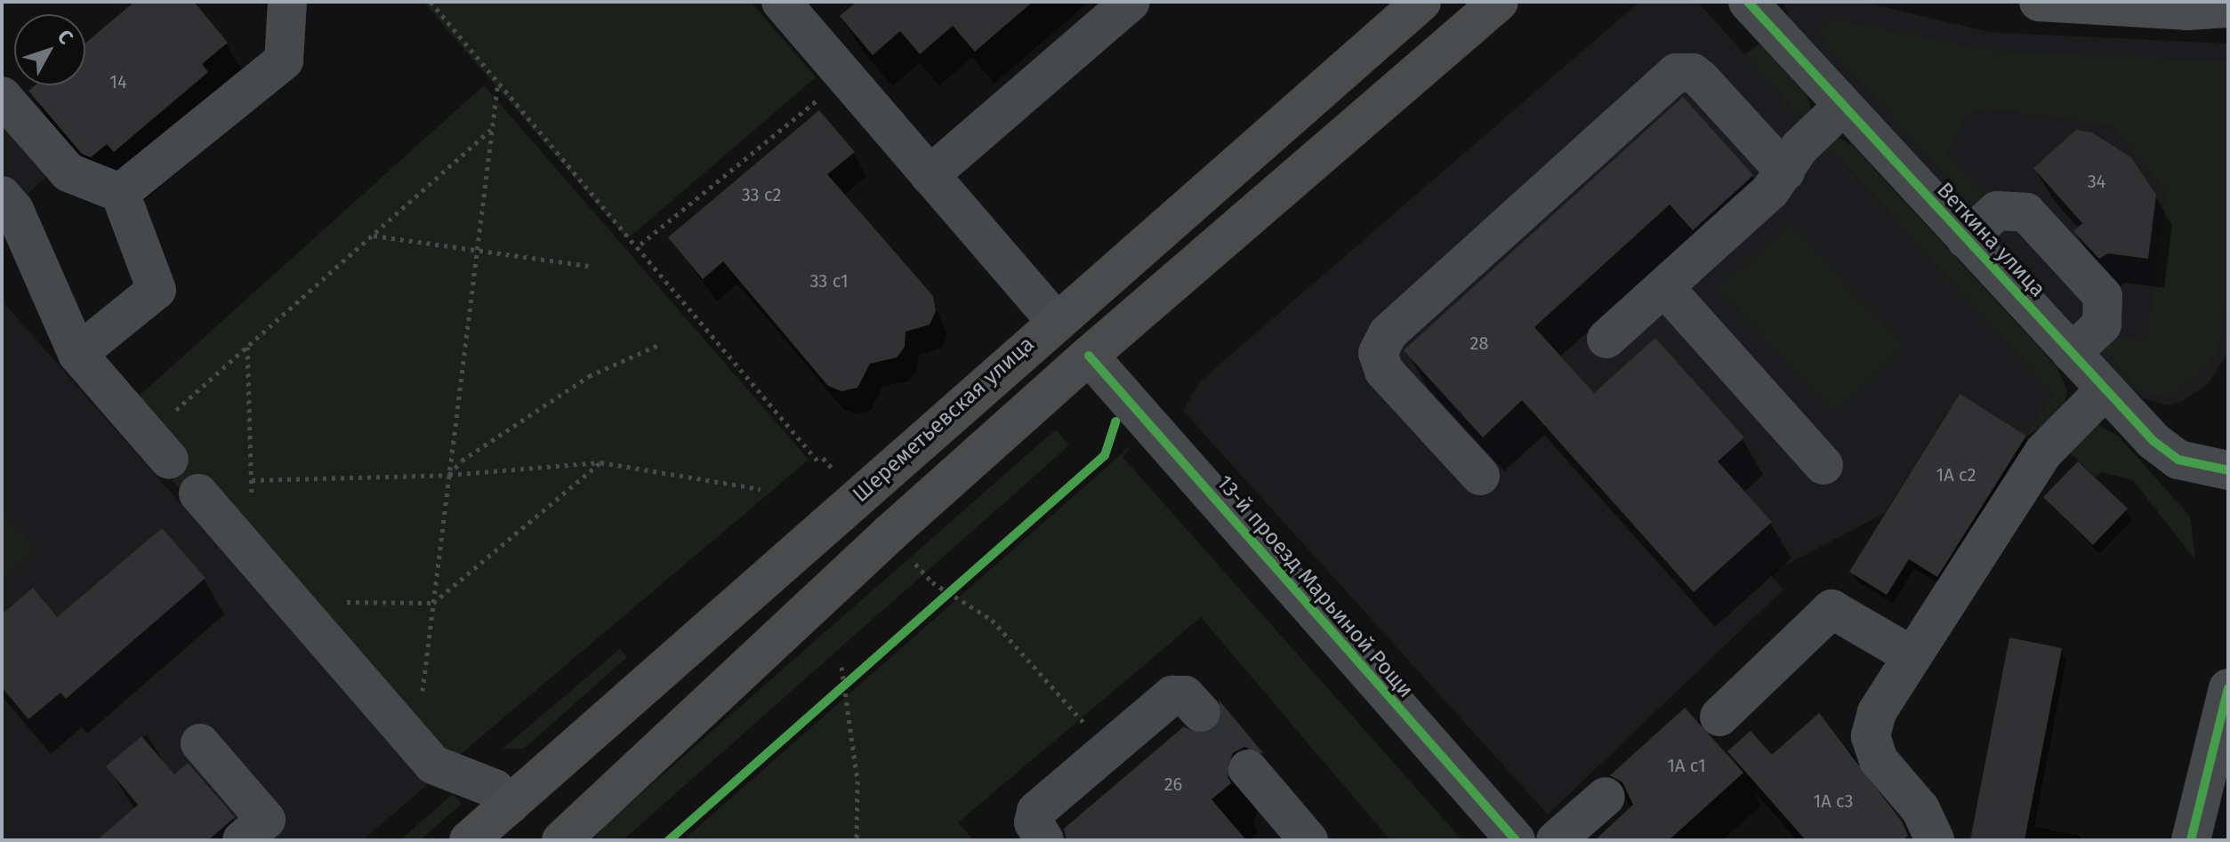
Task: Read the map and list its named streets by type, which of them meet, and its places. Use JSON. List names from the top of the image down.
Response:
{
  "streets": {
    "main road": ["Шереметьевская улица"],
    "street": ["Веткина улица", "13-й проезд Марьиной Рощи"]
  },
  "house_numbers": [
    "14",
    "34",
    "33 с2",
    "33 с1",
    "28",
    "1А с2",
    "1А с1",
    "26",
    "1А с3"
  ],
  "north": "top right"
}
